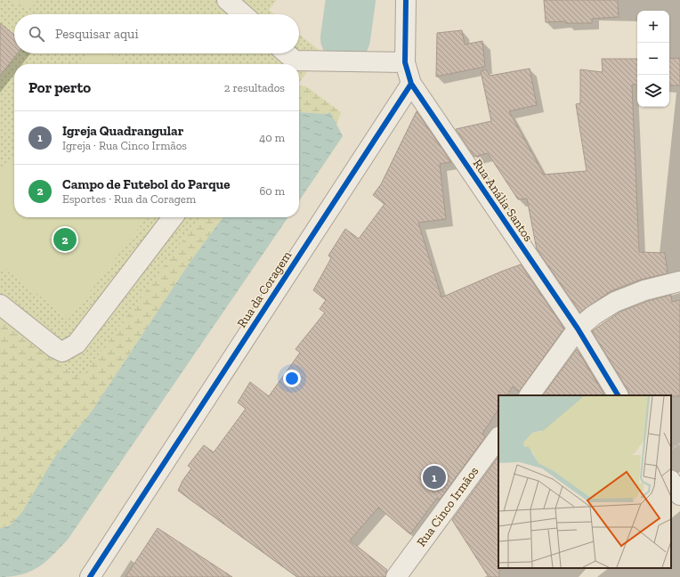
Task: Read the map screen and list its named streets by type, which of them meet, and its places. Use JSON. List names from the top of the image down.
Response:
{
  "streets": {
    "street": ["Rua Anália Santos", "Rua da Coragem", "Rua Cinco Irmãos"]
  },
  "crossings": [
    ["Rua Anália Santos", "Rua da Coragem"]
  ],
  "page": {
    "map_buttons": ["+", "−"],
    "search": "Pesquisar aqui",
    "heading": ["Por perto", "2 resultados"],
    "list": [
      {
        "mark": "1",
        "name": "Igreja Quadrangular",
        "note": "Igreja · Rua Cinco Irmãos",
        "value": "40 m"
      },
      {
        "mark": "2",
        "name": "Campo de Futebol do Parque",
        "note": "Esportes · Rua da Coragem",
        "value": "60 m"
      }
    ],
    "pins": ["2", "1"]
  }
}
